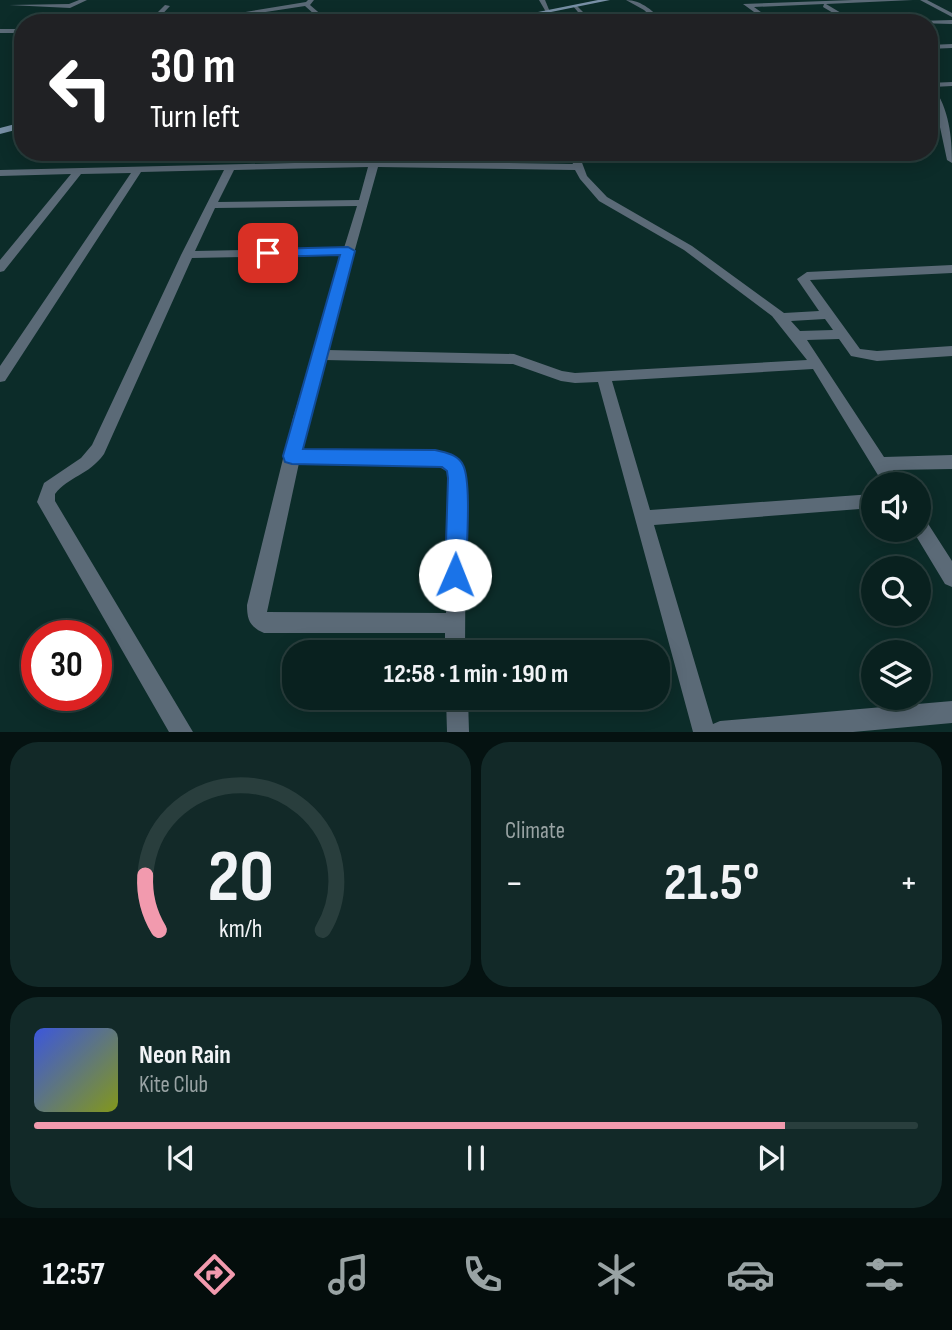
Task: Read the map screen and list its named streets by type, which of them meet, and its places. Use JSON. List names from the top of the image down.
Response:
{
  "page": {
    "turn": ["30 m", "Turn left"],
    "limit": "30",
    "trip": "12:58 · 1 min · 190 m",
    "tile": "Climate",
    "heat": ["−", "21.5°", "+"],
    "song": ["Neon Rain", "Kite Club"],
    "tabs": "12:57",
    "gauge": ["20", "km/h"]
  }
}
